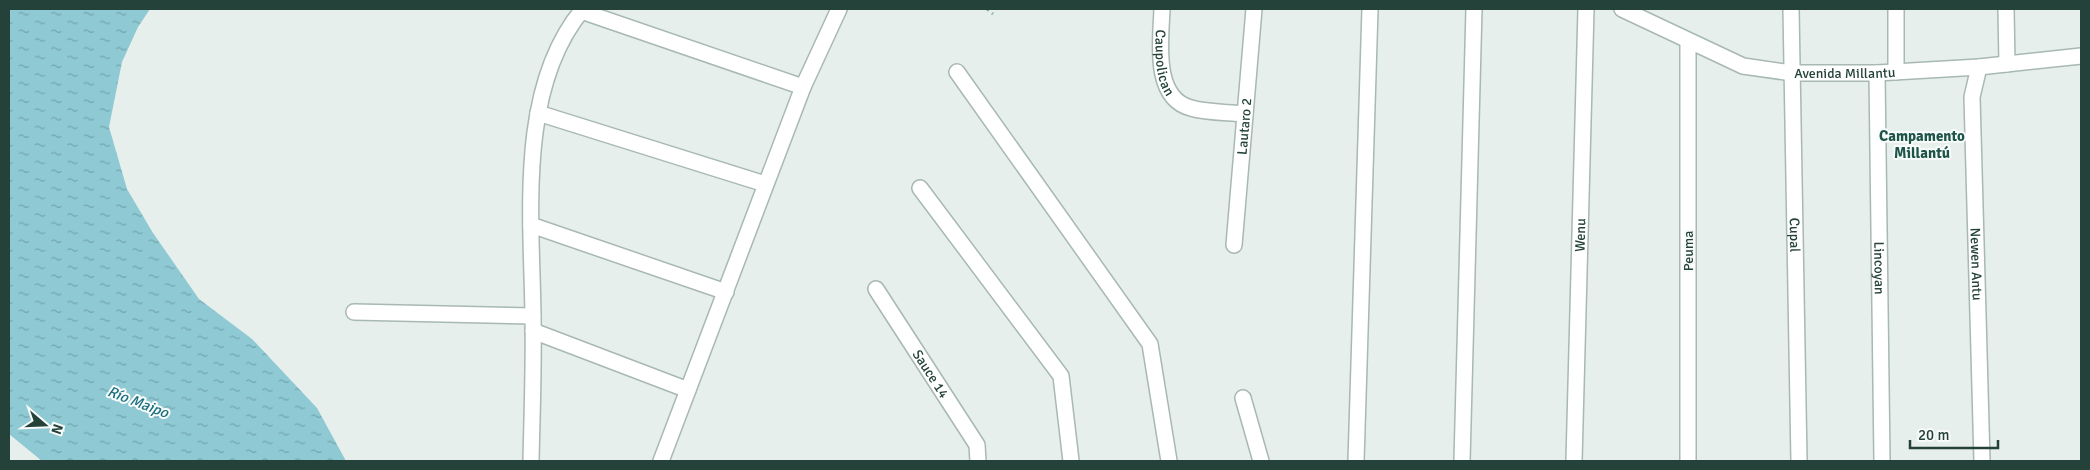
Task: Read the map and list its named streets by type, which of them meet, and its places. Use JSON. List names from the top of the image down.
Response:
{
  "streets": {
    "street": [
      "Caupolican",
      "Avenida Millantu",
      "Lautaro 2",
      "Wenu",
      "Cupal",
      "Peuma",
      "Newen Antu",
      "Lincoyan",
      "Sauce 14"
    ]
  },
  "crossings": [
    ["Caupolican", "Lautaro 2"],
    ["Avenida Millantu", "Cupal"],
    ["Avenida Millantu", "Peuma"],
    ["Avenida Millantu", "Newen Antu"],
    ["Avenida Millantu", "Lincoyan"]
  ],
  "districts": ["Campamento Millantú"],
  "water": ["Río Maipo"],
  "scale_bar": "20 m",
  "north": "right"
}
